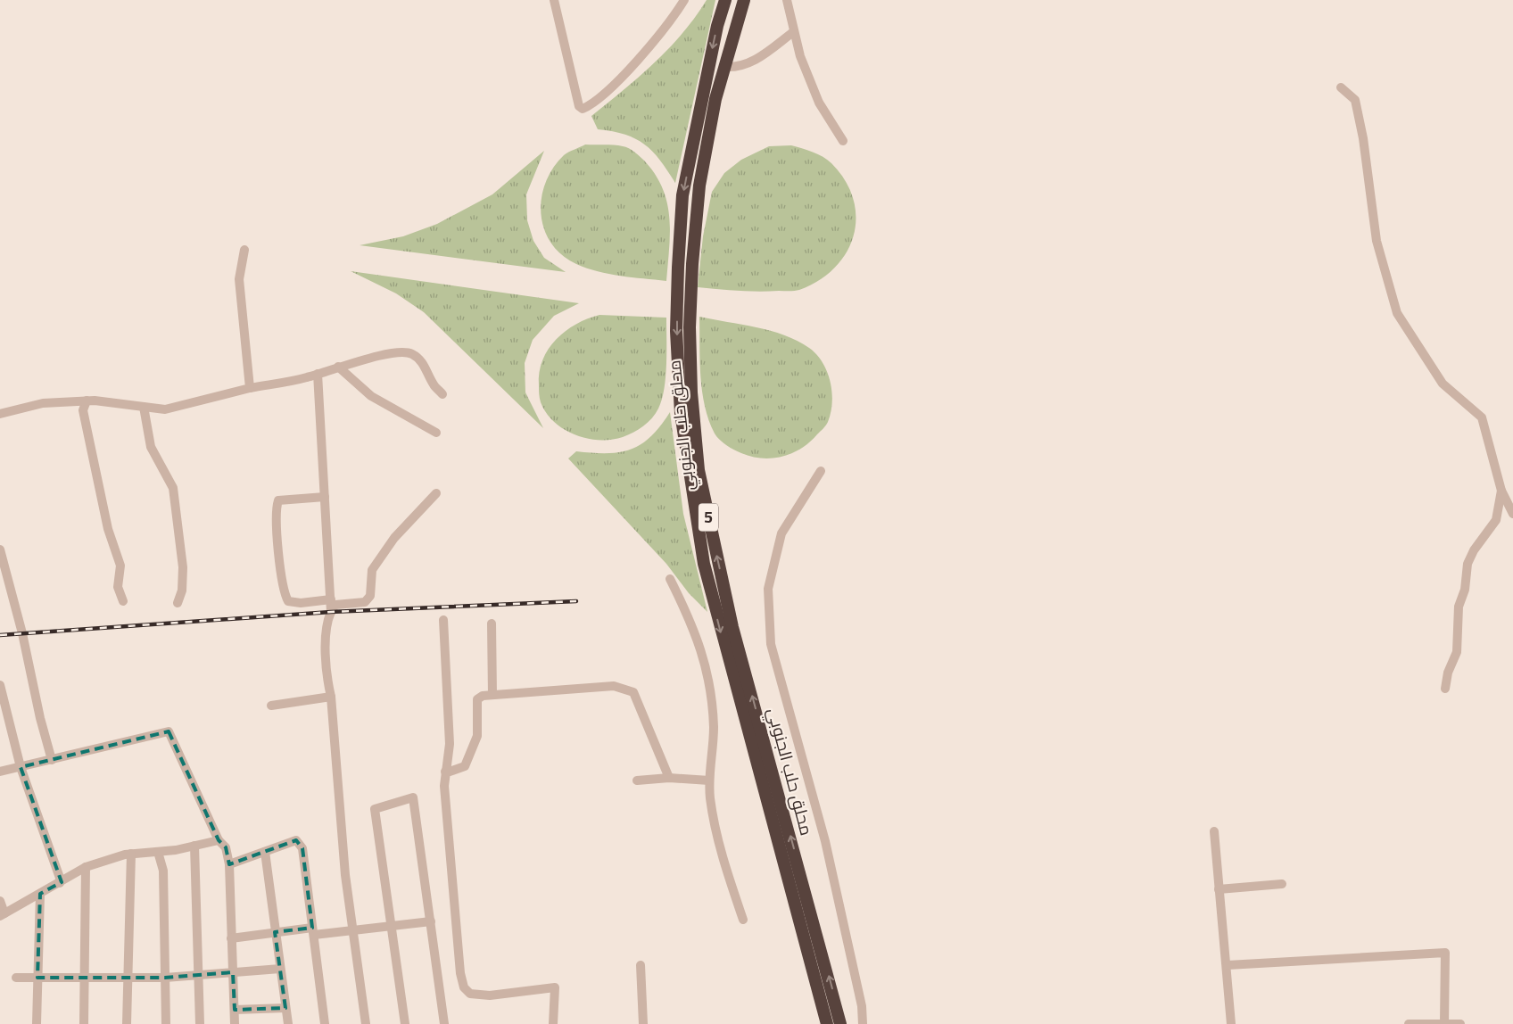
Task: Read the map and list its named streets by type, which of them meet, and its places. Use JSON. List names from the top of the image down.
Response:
{
  "streets": {
    "highway": ["محلق حلب الجنوبي", "5"]
  }
}
